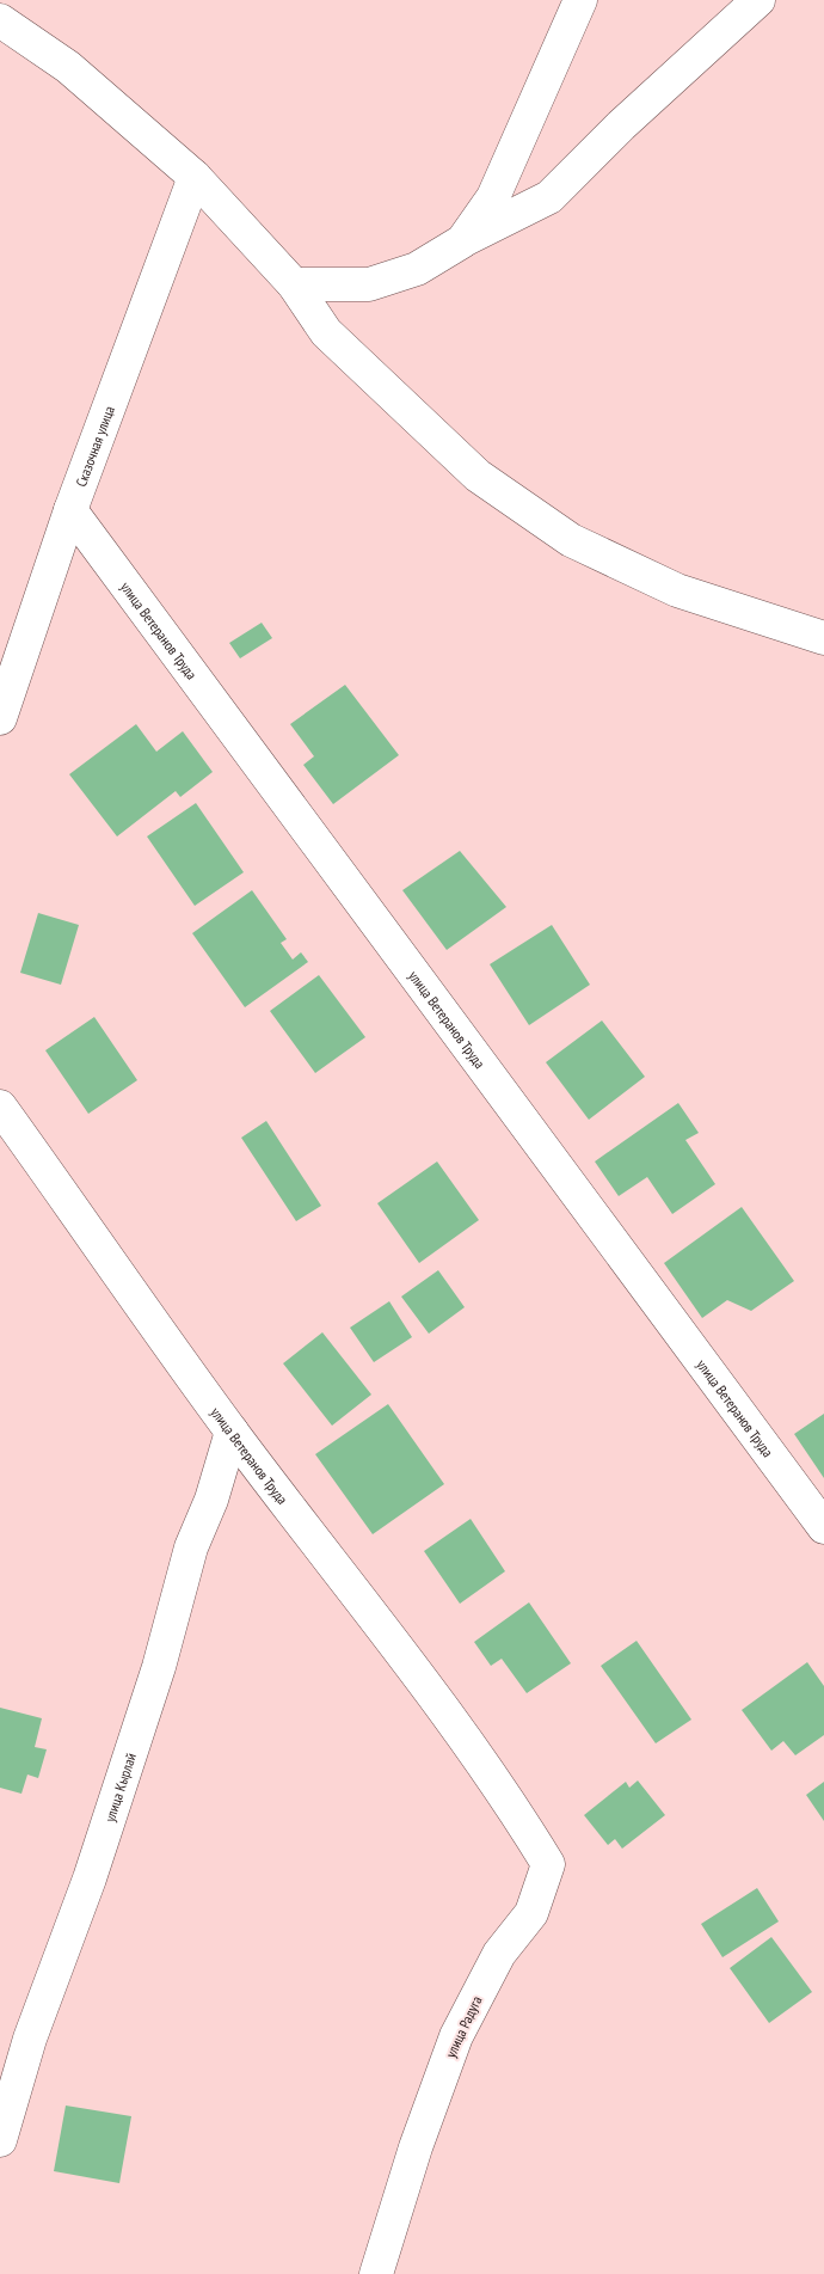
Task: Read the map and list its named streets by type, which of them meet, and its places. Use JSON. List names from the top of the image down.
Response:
{
  "streets": {
    "street": [
      "Сказочная улица",
      "улица Ветеранов Труда",
      "улица Кырлай",
      "улица Радуга"
    ]
  },
  "crossings": [
    ["Сказочная улица", "улица Ветеранов Труда"],
    ["улица Ветеранов Труда", "улица Кырлай"],
    ["улица Ветеранов Труда", "улица Радуга"]
  ]
}
